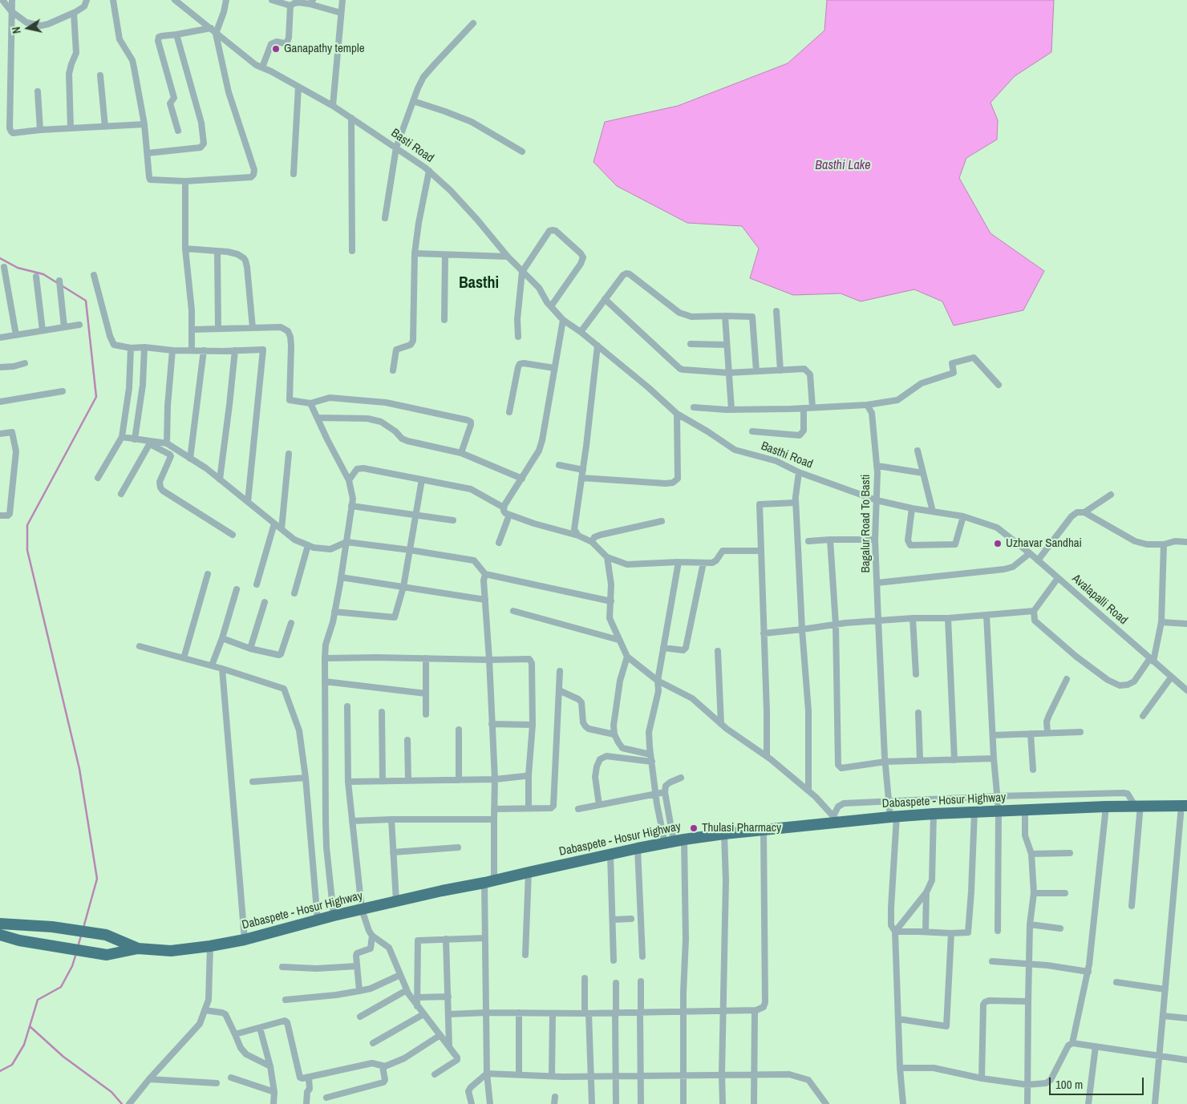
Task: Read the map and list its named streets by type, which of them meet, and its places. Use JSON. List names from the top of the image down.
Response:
{
  "streets": {
    "highway": ["Dabaspete - Hosur Highway"],
    "street": [
      "Basti Road",
      "Basthi Road",
      "Bagalur Road To Basti",
      "Avalapalli Road"
    ]
  },
  "crossings": [
    ["Basti Road", "Basthi Road"],
    ["Basthi Road", "Bagalur Road To Basti"],
    ["Basthi Road", "Avalapalli Road"],
    ["Bagalur Road To Basti", "Dabaspete - Hosur Highway"]
  ],
  "districts": ["Basthi"],
  "water": ["Basthi Lake"],
  "places": ["Ganapathy temple", "Uzhavar Sandhai", "Thulasi Pharmacy"],
  "scale_bar": "100 m",
  "north": "left"
}
